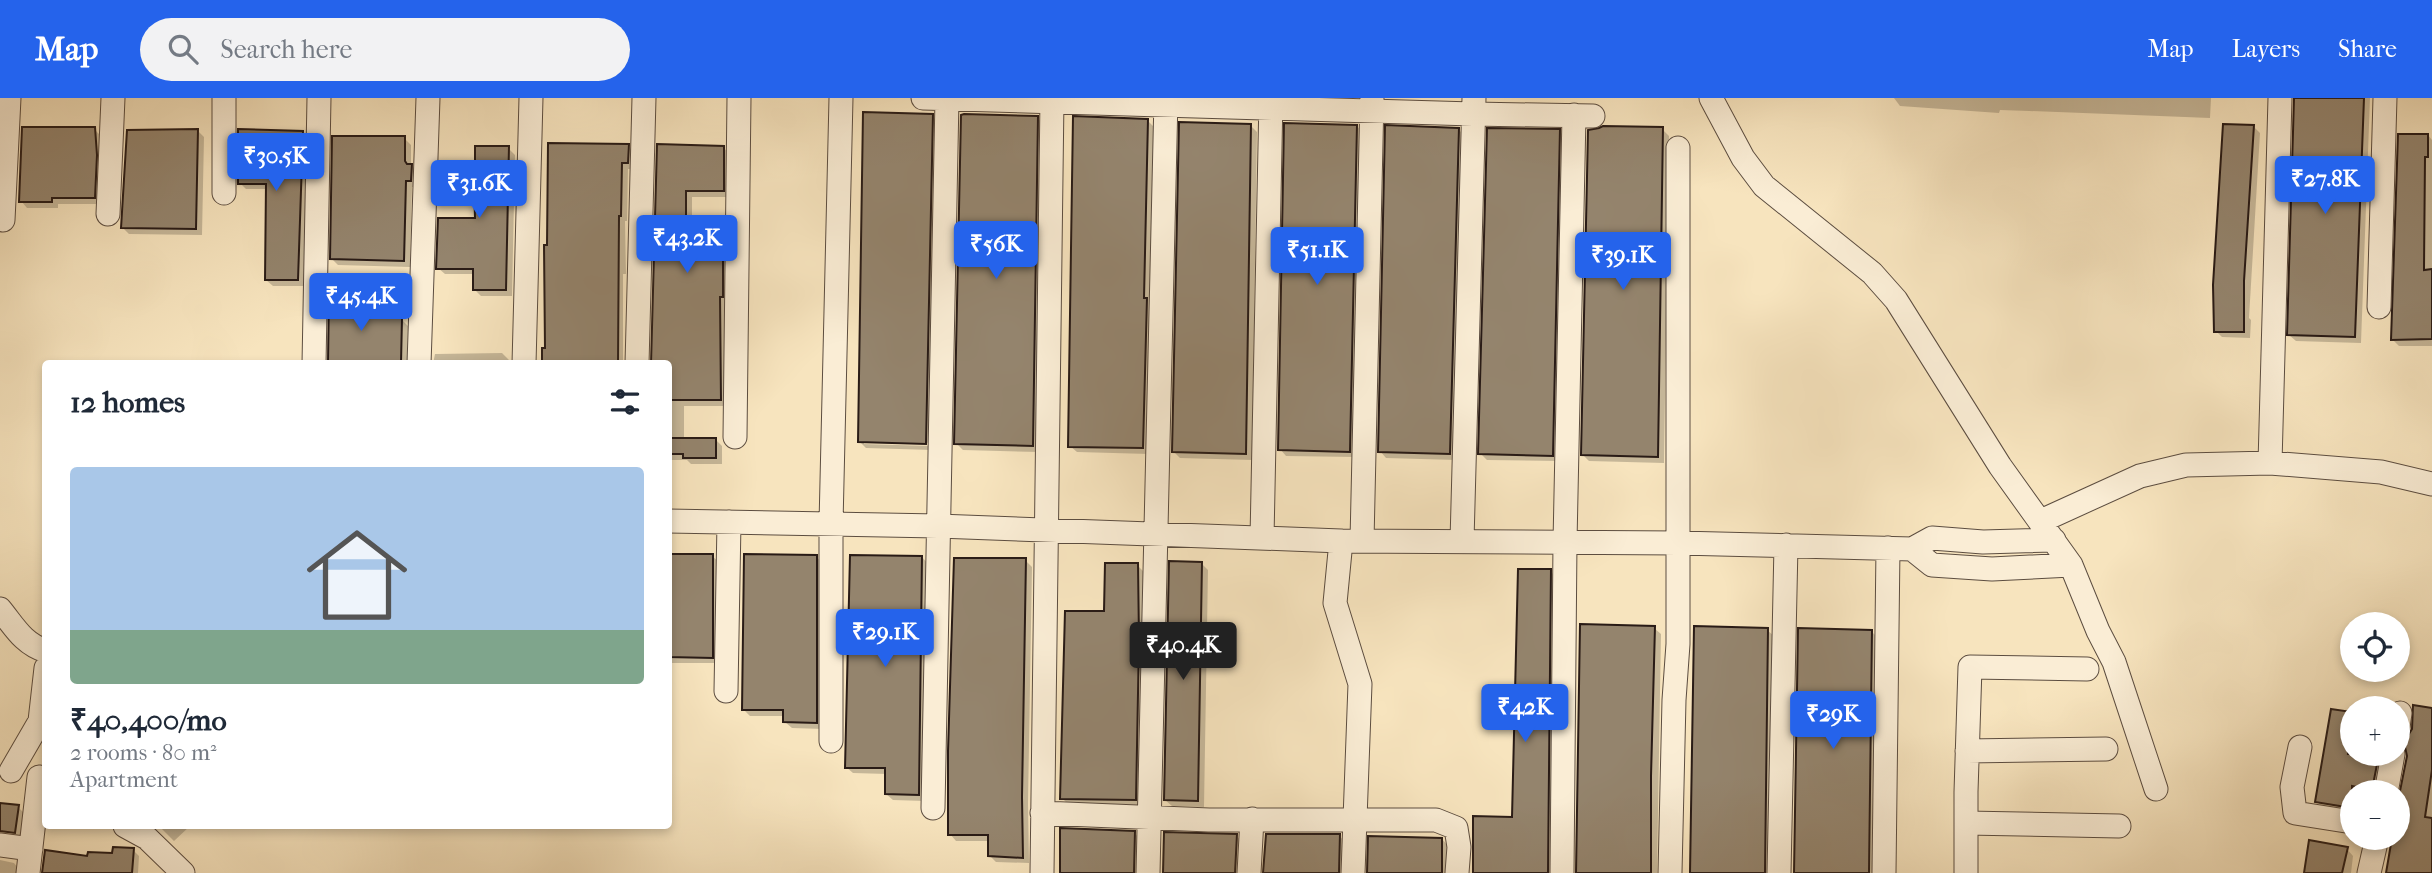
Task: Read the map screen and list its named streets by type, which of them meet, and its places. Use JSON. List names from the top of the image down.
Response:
{
  "page": {
    "header": "Map",
    "search": "Search here",
    "nav": ["Map", "Layers", "Share"],
    "price": [
      "₹30.5K",
      "₹27.8K",
      "₹31.6K",
      "₹43.2K",
      "₹56K",
      "₹51.1K",
      "₹39.1K",
      "₹45.4K",
      "₹29.1K",
      "₹40.4K",
      "₹42K",
      "₹29K"
    ],
    "heading": "12 homes",
    "list": [
      {
        "name": "₹40,400/mo",
        "note": "2 rooms · 80 m² · Apartment"
      }
    ],
    "map_buttons": ["+", "−"]
  }
}
